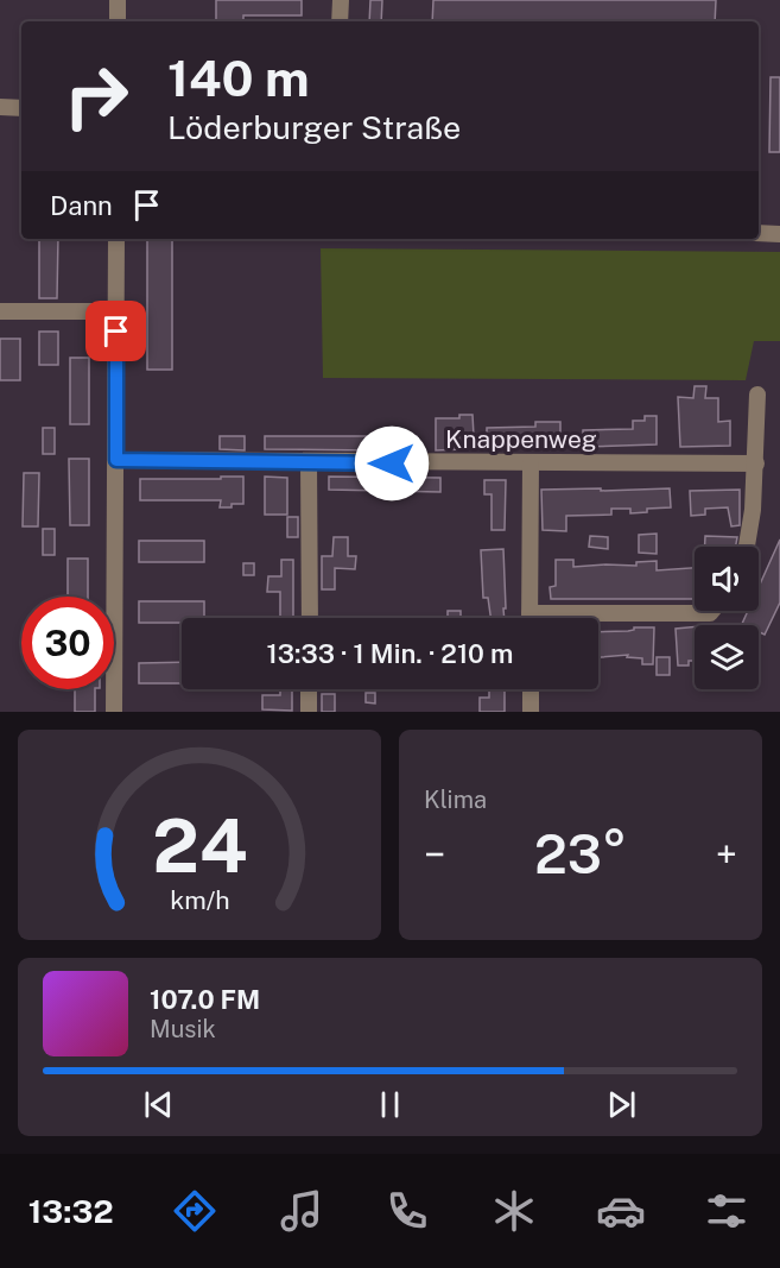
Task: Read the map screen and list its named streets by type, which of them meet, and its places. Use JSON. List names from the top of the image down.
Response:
{
  "streets": {
    "street": ["Knappenweg"]
  },
  "page": {
    "turn": ["140 m", "Löderburger Straße"],
    "then": "Dann",
    "limit": "30",
    "trip": "13:33 · 1 Min. · 210 m",
    "tile": "Klima",
    "heat": ["−", "23°", "+"],
    "song": ["107.0 FM", "Musik"],
    "tabs": "13:32",
    "gauge": ["24", "km/h"]
  }
}
